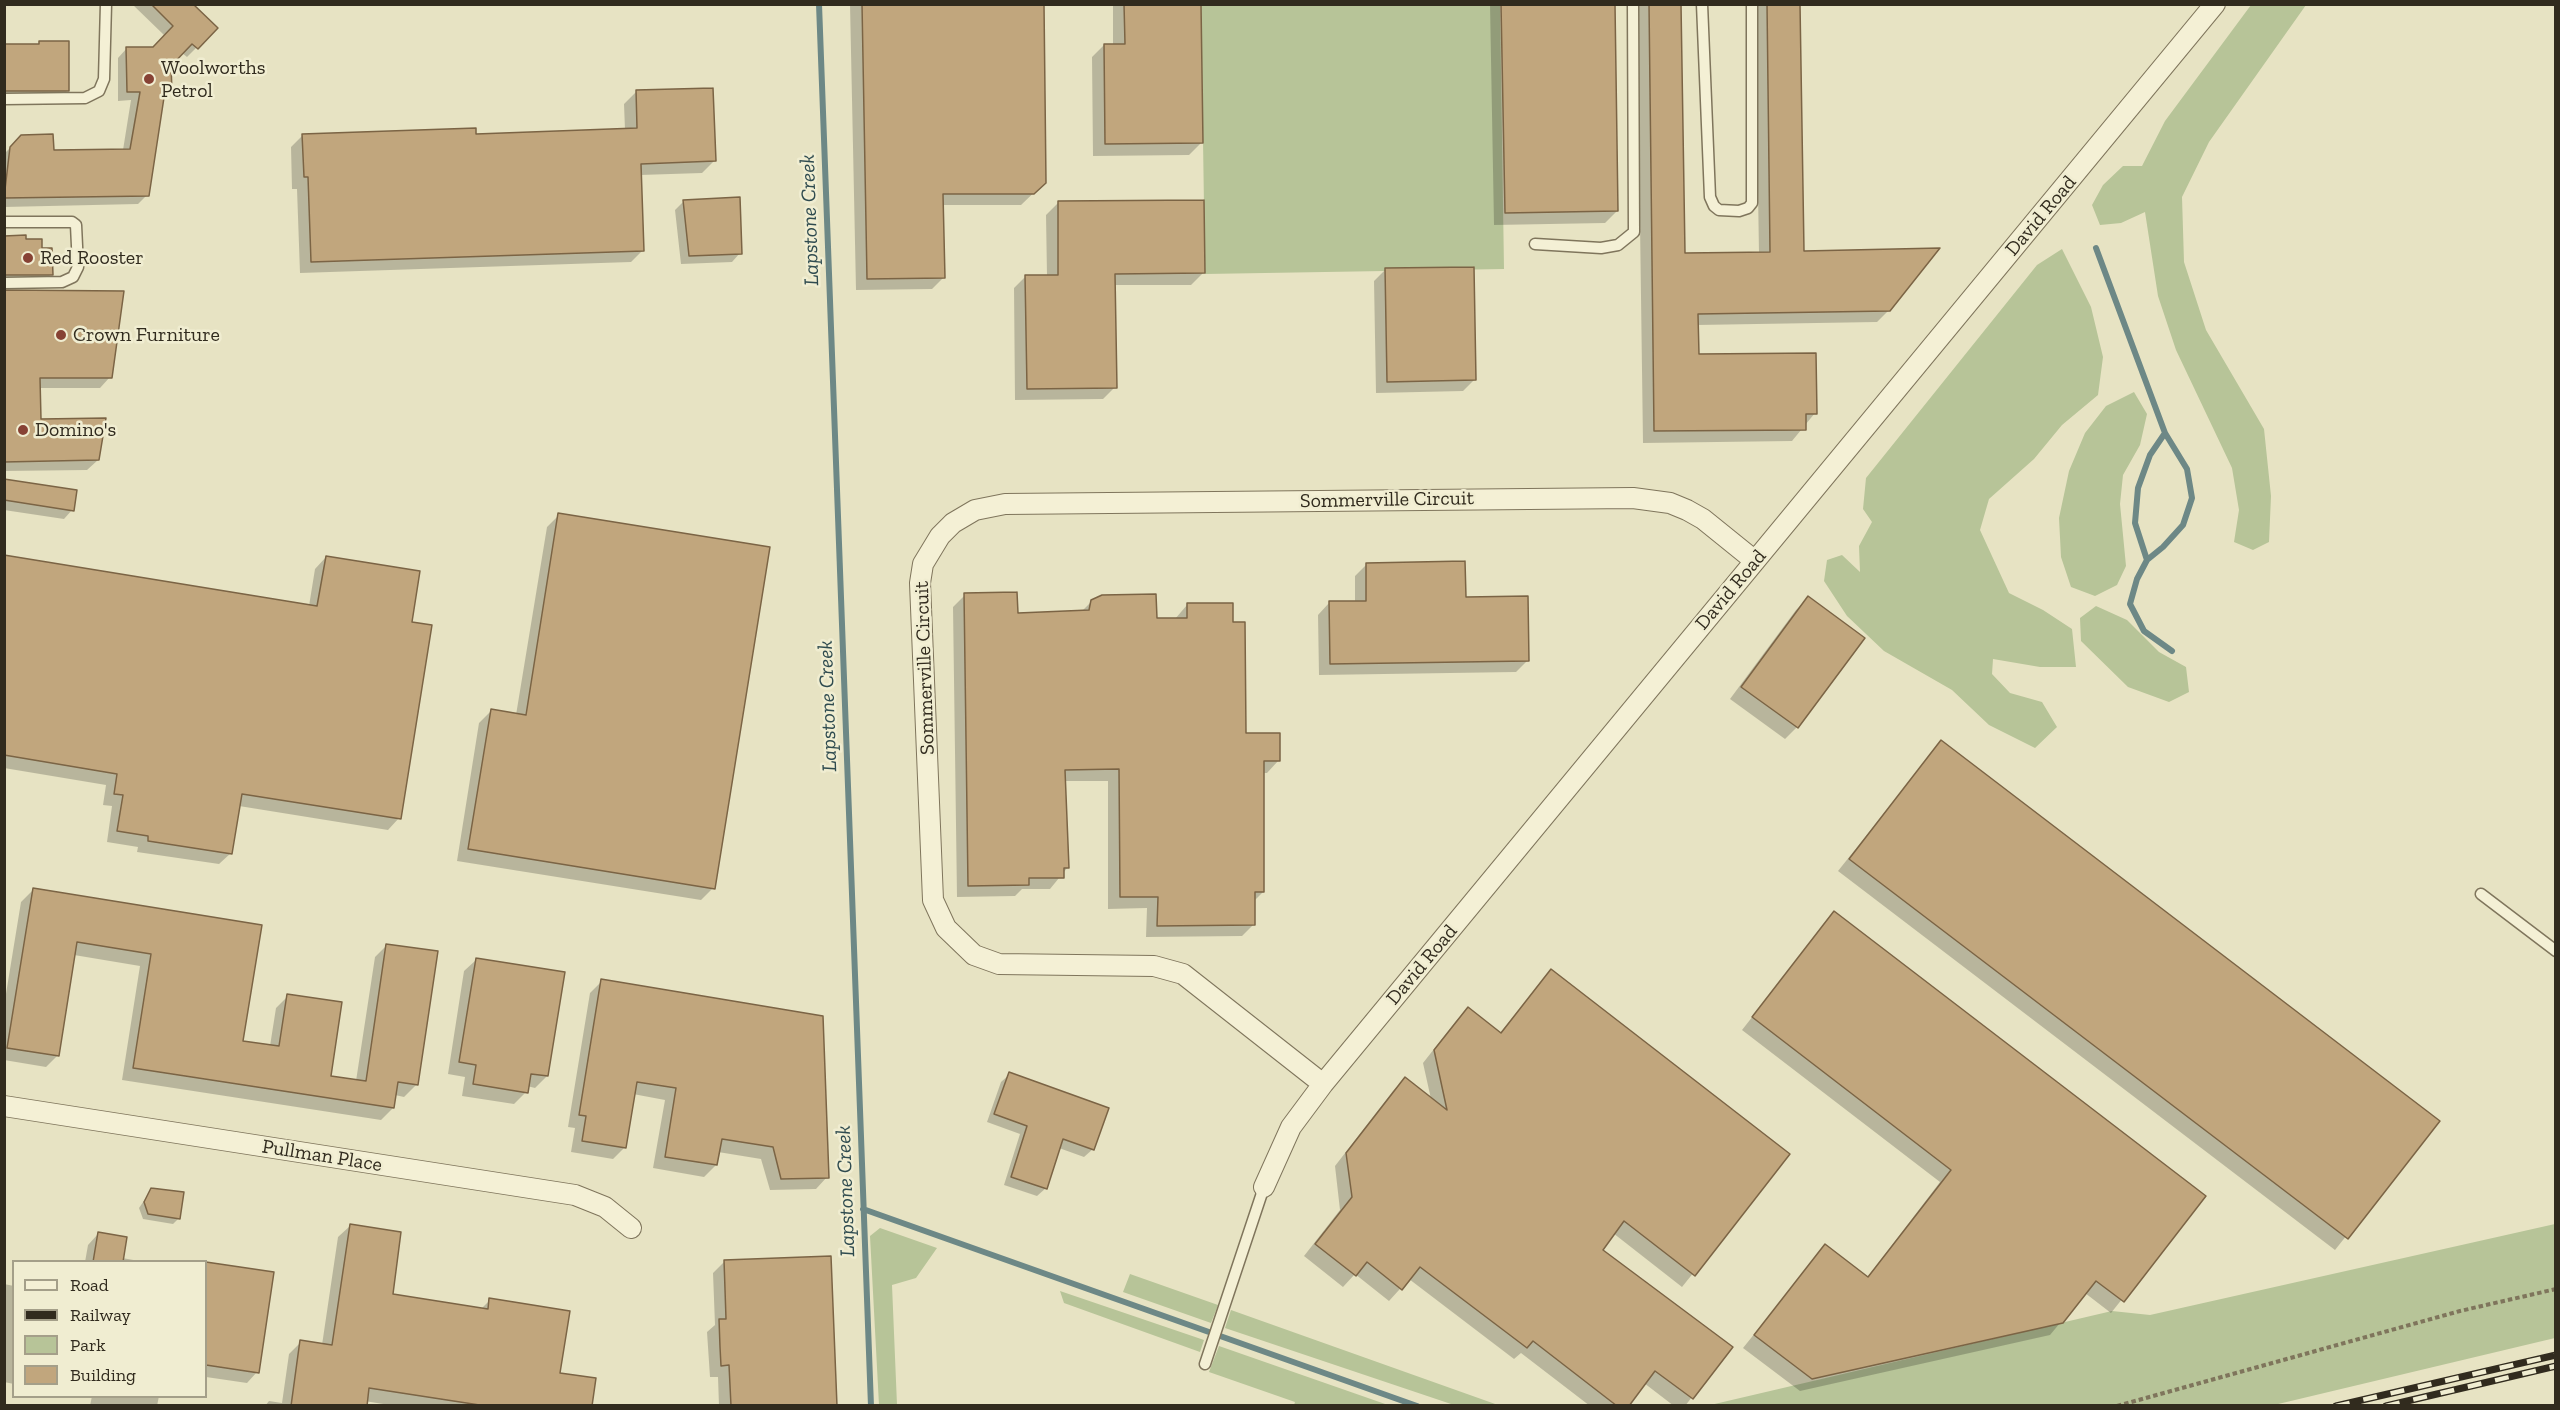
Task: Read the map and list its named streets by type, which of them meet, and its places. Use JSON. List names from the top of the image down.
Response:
{
  "streets": {
    "street": ["David Road", "Sommerville Circuit", "Pullman Place"]
  },
  "crossings": [
    ["David Road", "Sommerville Circuit"]
  ],
  "water": ["Lapstone Creek"],
  "places": [
    "Woolworths Petrol",
    "Red Rooster",
    "Crown Furniture",
    "Domino's"
  ],
  "legend": [
    "Road",
    "Railway",
    "Park",
    "Building"
  ]
}
